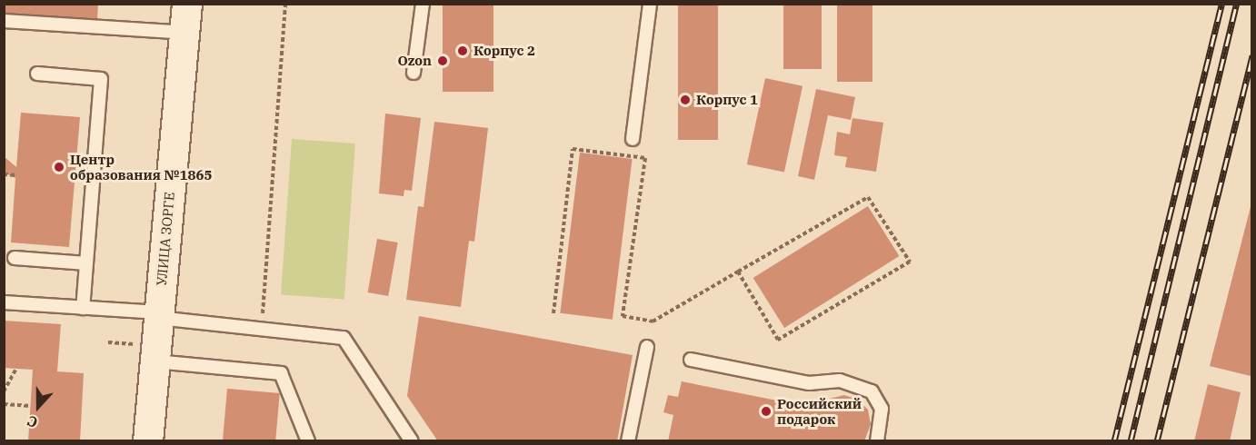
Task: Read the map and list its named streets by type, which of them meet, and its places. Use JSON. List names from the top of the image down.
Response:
{
  "streets": {
    "street": ["УЛИЦА ЗОРГЕ"]
  },
  "places": [
    "Корпус 2",
    "Ozon",
    "Корпус 1",
    "Центр образования №1865",
    "Российский подарок"
  ],
  "north": "bottom"
}
